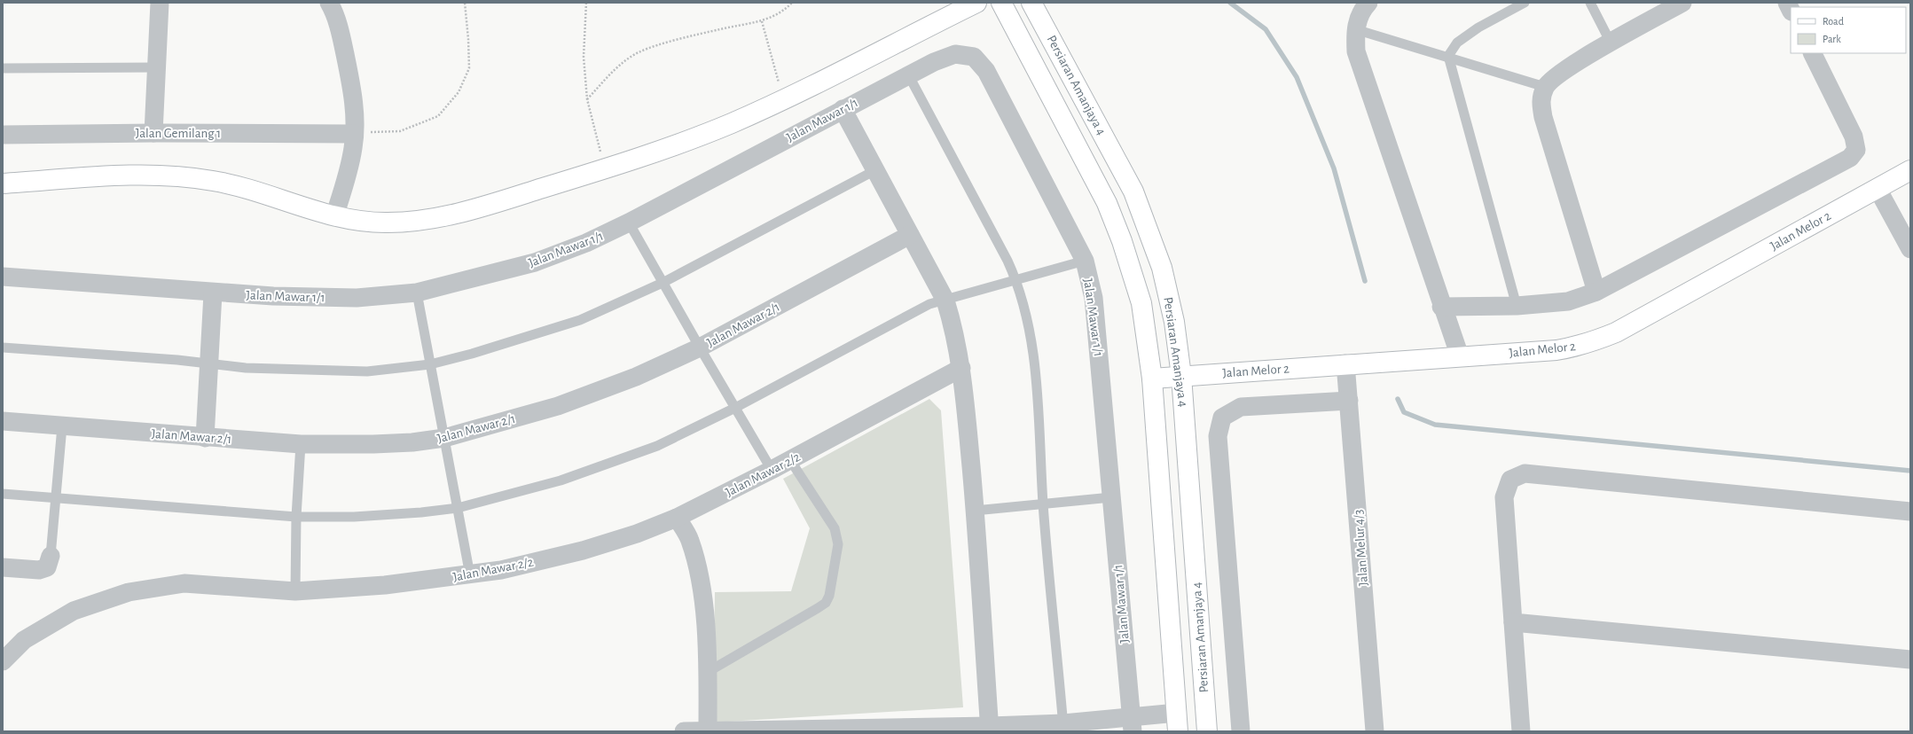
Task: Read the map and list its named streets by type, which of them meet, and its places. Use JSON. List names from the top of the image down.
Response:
{
  "streets": {
    "street": [
      "Persiaran Amanjaya 4",
      "Jalan Mawar 1/1",
      "Jalan Gemilang 1",
      "Jalan Melor 2",
      "Jalan Mawar 2/1",
      "Jalan Mawar 2/2",
      "Jalan Melur 4/3"
    ]
  },
  "crossings": [
    ["Persiaran Amanjaya 4", "Jalan Melor 2"],
    ["Jalan Melor 2", "Jalan Melur 4/3"]
  ],
  "legend": ["Road", "Park"]
}
